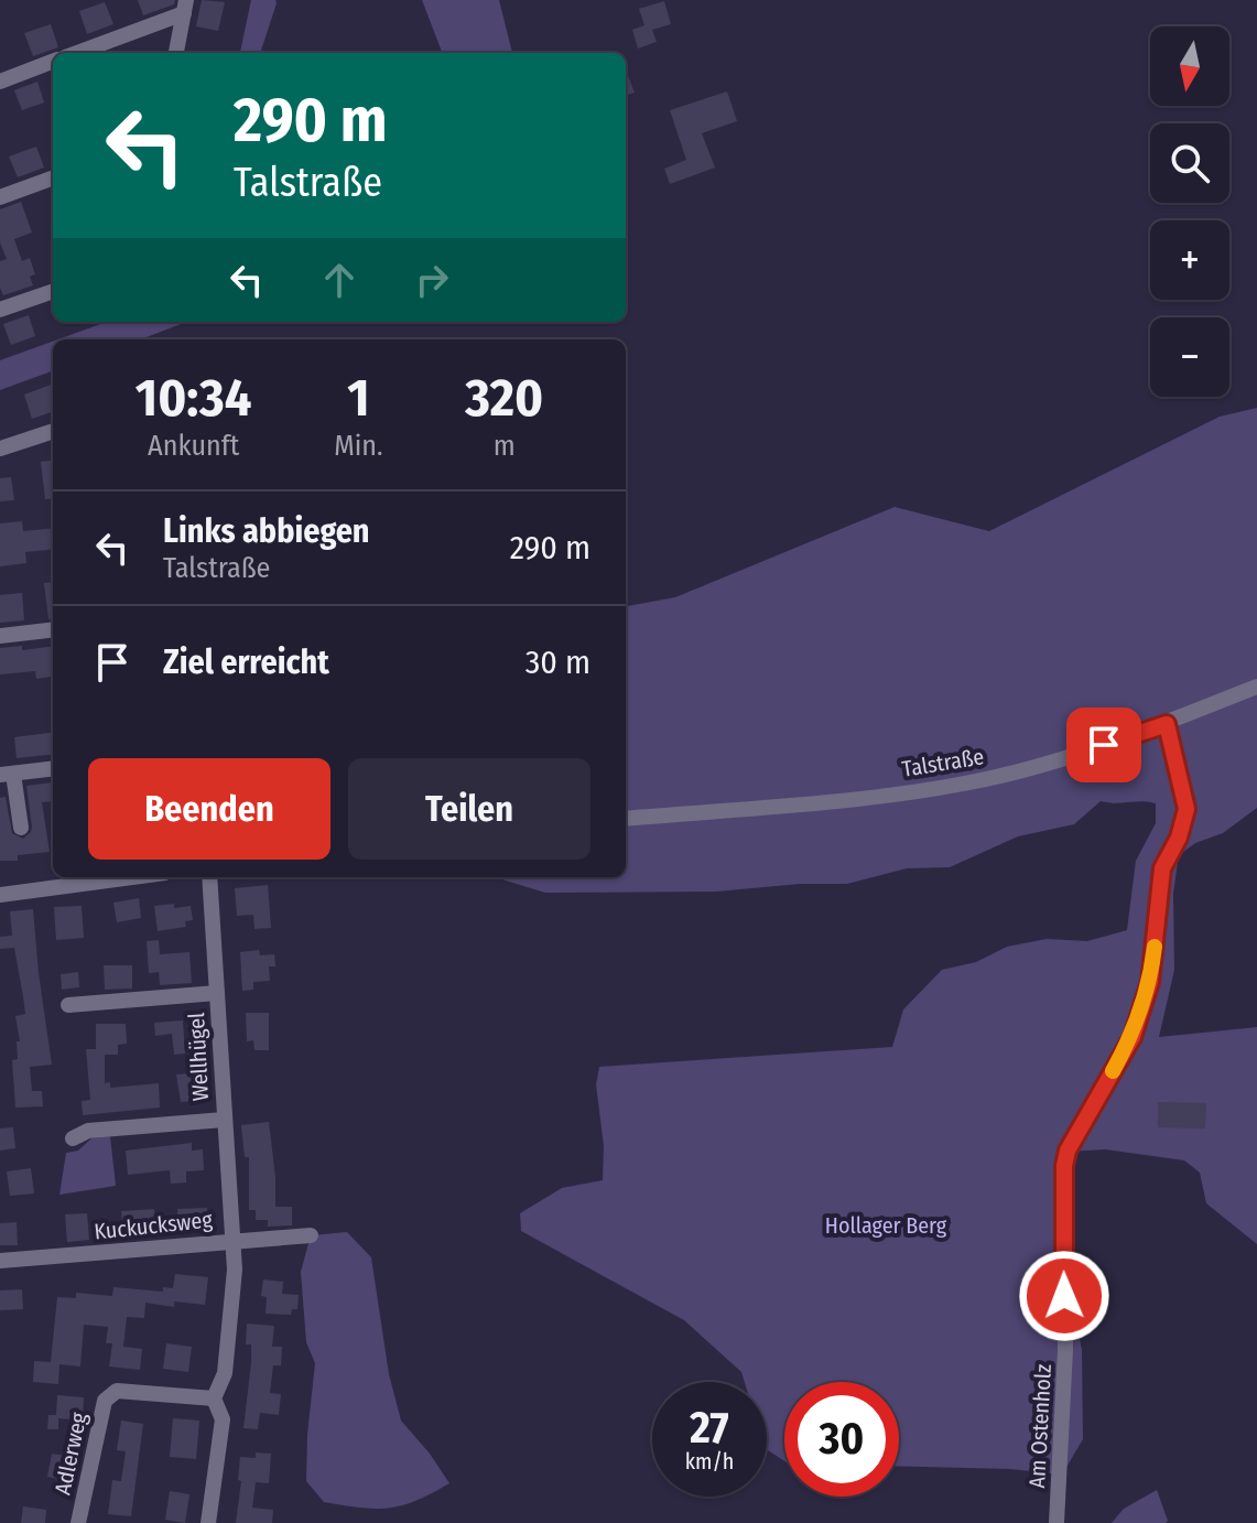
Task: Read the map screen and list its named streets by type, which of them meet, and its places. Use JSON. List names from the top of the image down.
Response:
{
  "streets": {
    "street": [
      "Talstraße",
      "Wellhügel",
      "Kuckucksweg",
      "Am Ostenholz",
      "Adlerweg"
    ]
  },
  "crossings": [
    ["Talstraße", "Am Ostenholz"],
    ["Wellhügel", "Kuckucksweg"],
    ["Wellhügel", "Adlerweg"]
  ],
  "parks": ["Hollager Berg"],
  "north": "bottom",
  "page": {
    "map_buttons": ["+", "−"],
    "turn": ["290 m", "Talstraße"],
    "eta": [
      "10:34",
      "Ankunft",
      "1",
      "Min.",
      "320",
      "m"
    ],
    "list": [
      {
        "name": "Links abbiegen",
        "note": "Talstraße",
        "value": "290 m"
      },
      {
        "name": "Ziel erreicht",
        "value": "30 m"
      }
    ],
    "buttons": ["Beenden", "Teilen"],
    "speed": "27 km/h",
    "limit": "30"
  }
}
